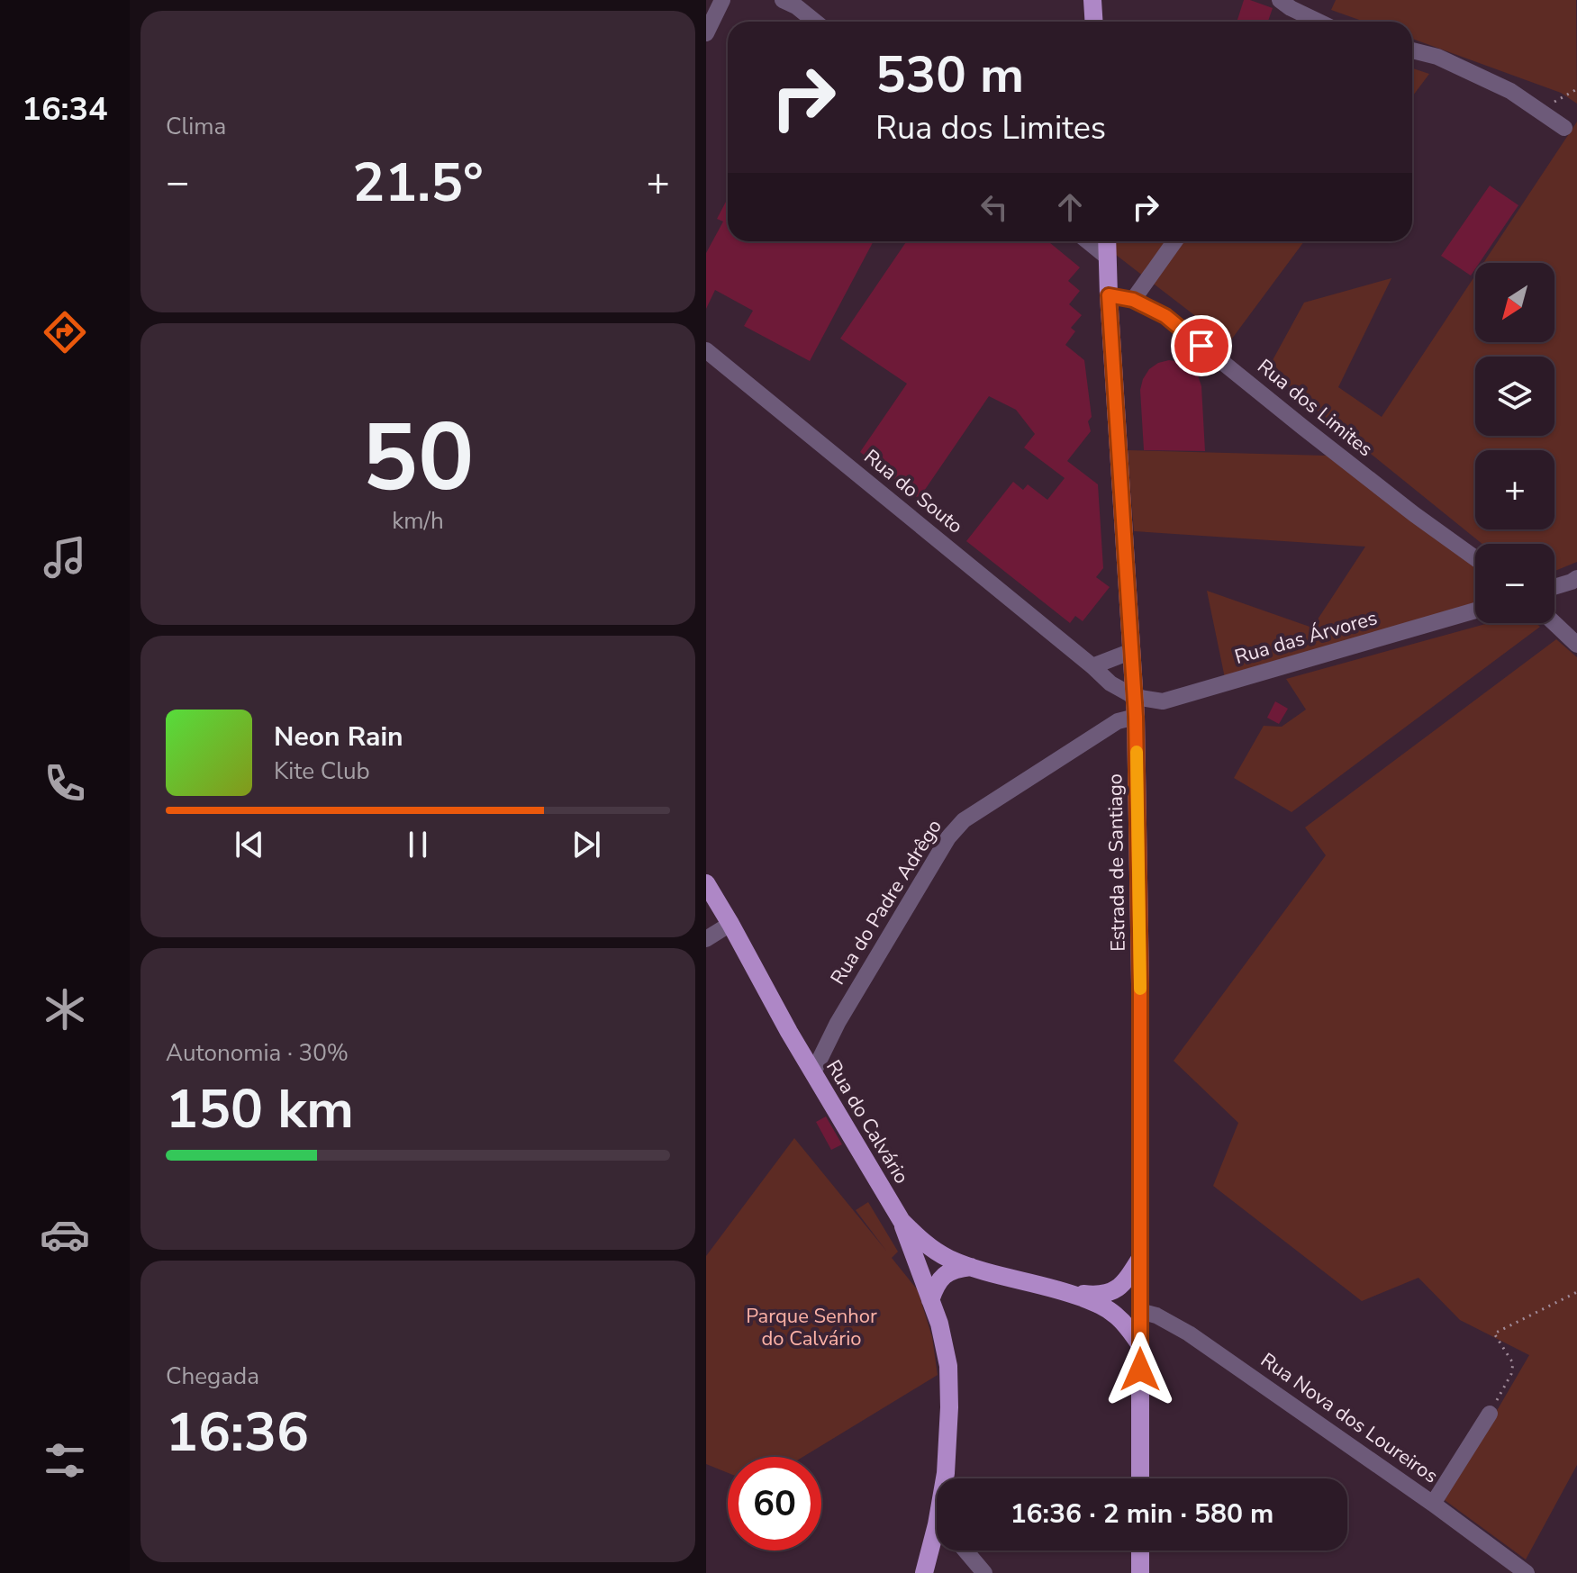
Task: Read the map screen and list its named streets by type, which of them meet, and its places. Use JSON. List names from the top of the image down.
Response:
{
  "streets": {
    "main road": ["Estrada de Santiago", "Rua do Calvário"],
    "street": [
      "Rua dos Limites",
      "Rua do Souto",
      "Rua das Árvores",
      "Rua do Padre Adrêgo",
      "Rua Nova dos Loureiros"
    ]
  },
  "crossings": [
    ["Rua dos Limites", "Estrada de Santiago"],
    ["Rua do Souto", "Rua das Árvores"],
    ["Rua do Souto", "Estrada de Santiago"],
    ["Rua das Árvores", "Estrada de Santiago"],
    ["Estrada de Santiago", "Rua do Padre Adrêgo"],
    ["Estrada de Santiago", "Rua Nova dos Loureiros"],
    ["Rua do Padre Adrêgo", "Rua do Calvário"]
  ],
  "parks": ["Parque Senhor do Calvário"],
  "north": "bottom left",
  "page": {
    "tabs": "16:34",
    "tile": [
      "Clima",
      ["50", "km/h"],
      ["Autonomia · 30%", "150 km"],
      ["Chegada", "16:36"]
    ],
    "turn": ["530 m", "Rua dos Limites"],
    "heat": ["−", "21.5°", "+"],
    "map_buttons": ["+", "−"],
    "song": ["Neon Rain", "Kite Club"],
    "limit": "60",
    "trip": "16:36 · 2 min · 580 m"
  }
}
